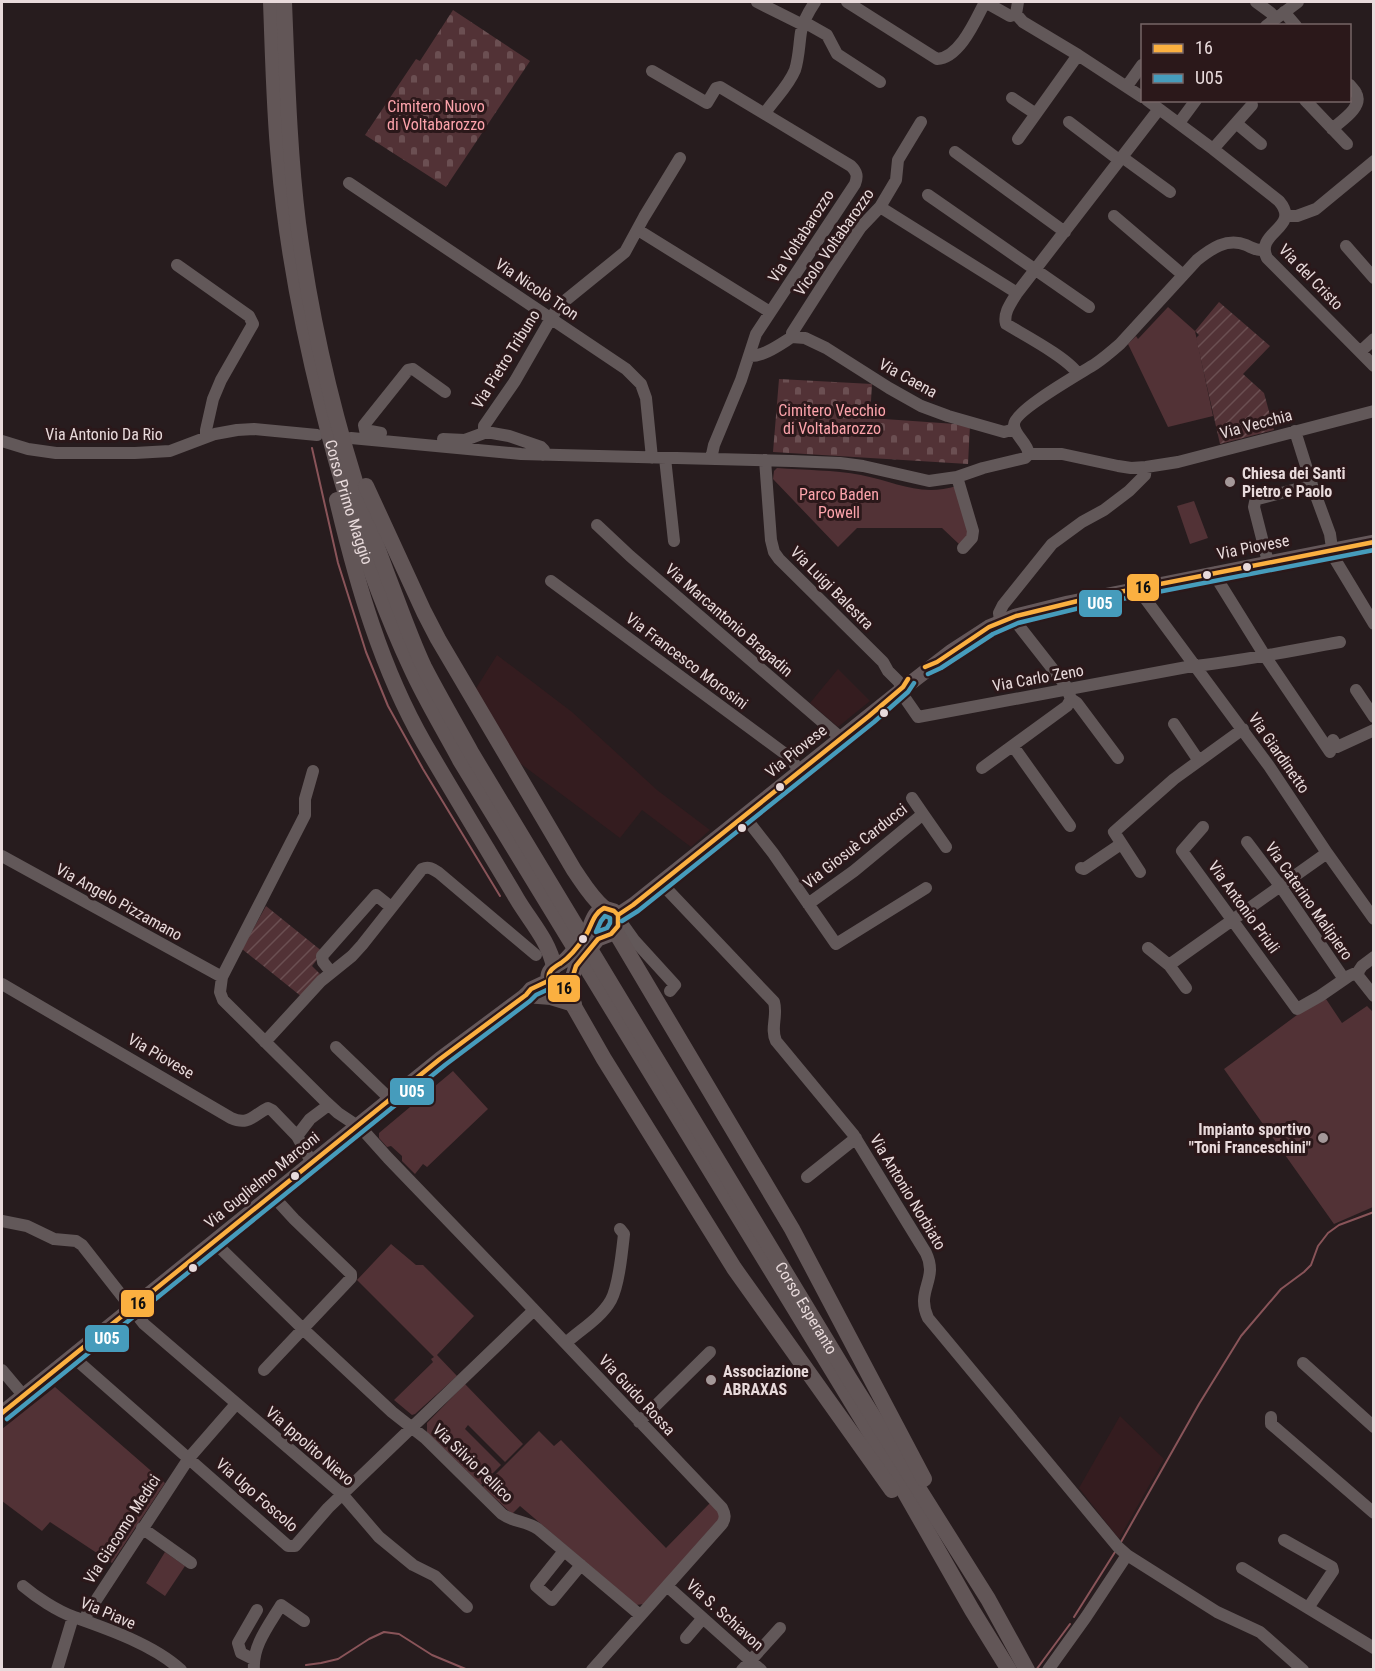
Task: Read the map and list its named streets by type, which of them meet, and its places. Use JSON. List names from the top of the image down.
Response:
{
  "streets": {
    "highway": ["Corso Primo Maggio", "Corso Esperanto"],
    "main road": ["Via Piovese", "Via Guglielmo Marconi"],
    "street": [
      "Via Voltabarozzo",
      "Vicolo Voltabarozzo",
      "Via del Cristo",
      "Via Nicolò Tron",
      "Via Pietro Tribuno",
      "Via Caena",
      "Via Vecchia",
      "Via Antonio Da Rio",
      "Via Luigi Balestra",
      "Via Marcantonio Bragadin",
      "Via Francesco Morosini",
      "Via Carlo Zeno",
      "Via Giardinetto",
      "Via Giosuè Carducci",
      "Via Caterino Malipiero",
      "Via Angelo Pizzamano",
      "Via Antonio Priuli",
      "Via Antonio Norbiato",
      "Via Guido Rossa",
      "Via Ippolito Nievo",
      "Via Silvio Pellico",
      "Via Ugo Foscolo",
      "Via Giacomo Medici",
      "Via Piave",
      "Via S. Schiavon"
    ]
  },
  "crossings": [
    ["Vicolo Voltabarozzo", "Via Caena"],
    ["Via Nicolò Tron", "Via Pietro Tribuno"],
    ["Via Vecchia", "Via Luigi Balestra"],
    ["Corso Primo Maggio", "Corso Esperanto"],
    ["Via Piovese", "Via Luigi Balestra"],
    ["Via Piovese", "Via Marcantonio Bragadin"],
    ["Via Piovese", "Via Francesco Morosini"],
    ["Via Piovese", "Via Carlo Zeno"],
    ["Via Piovese", "Via Giardinetto"],
    ["Via Piovese", "Via Giosuè Carducci"],
    ["Via Piovese", "Via Guglielmo Marconi"],
    ["Via Piovese", "Via Antonio Norbiato"],
    ["Via Luigi Balestra", "Via Carlo Zeno"],
    ["Via Carlo Zeno", "Via Giardinetto"],
    ["Via Caterino Malipiero", "Via Antonio Priuli"],
    ["Via Guglielmo Marconi", "Via Guido Rossa"],
    ["Via Guglielmo Marconi", "Via Ippolito Nievo"],
    ["Via Guglielmo Marconi", "Via Silvio Pellico"],
    ["Via Guglielmo Marconi", "Via Ugo Foscolo"],
    ["Via Guido Rossa", "Via S. Schiavon"],
    ["Via Ippolito Nievo", "Via Ugo Foscolo"],
    ["Via Ippolito Nievo", "Via Giacomo Medici"],
    ["Via Silvio Pellico", "Via Ugo Foscolo"],
    ["Via Ugo Foscolo", "Via Giacomo Medici"],
    ["Via Giacomo Medici", "Via Piave"]
  ],
  "parks": ["Cimitero Nuovo di Voltabarozzo", "Cimitero Vecchio di Voltabarozzo", "Parco Baden Powell"],
  "places": ["Chiesa dei Santi Pietro e Paolo", "Impianto sportivo \"Toni Franceschini\"", "Associazione ABRAXAS"],
  "lines": ["transit line 16", "transit line U05"],
  "legend": ["16", "U05"]
}
